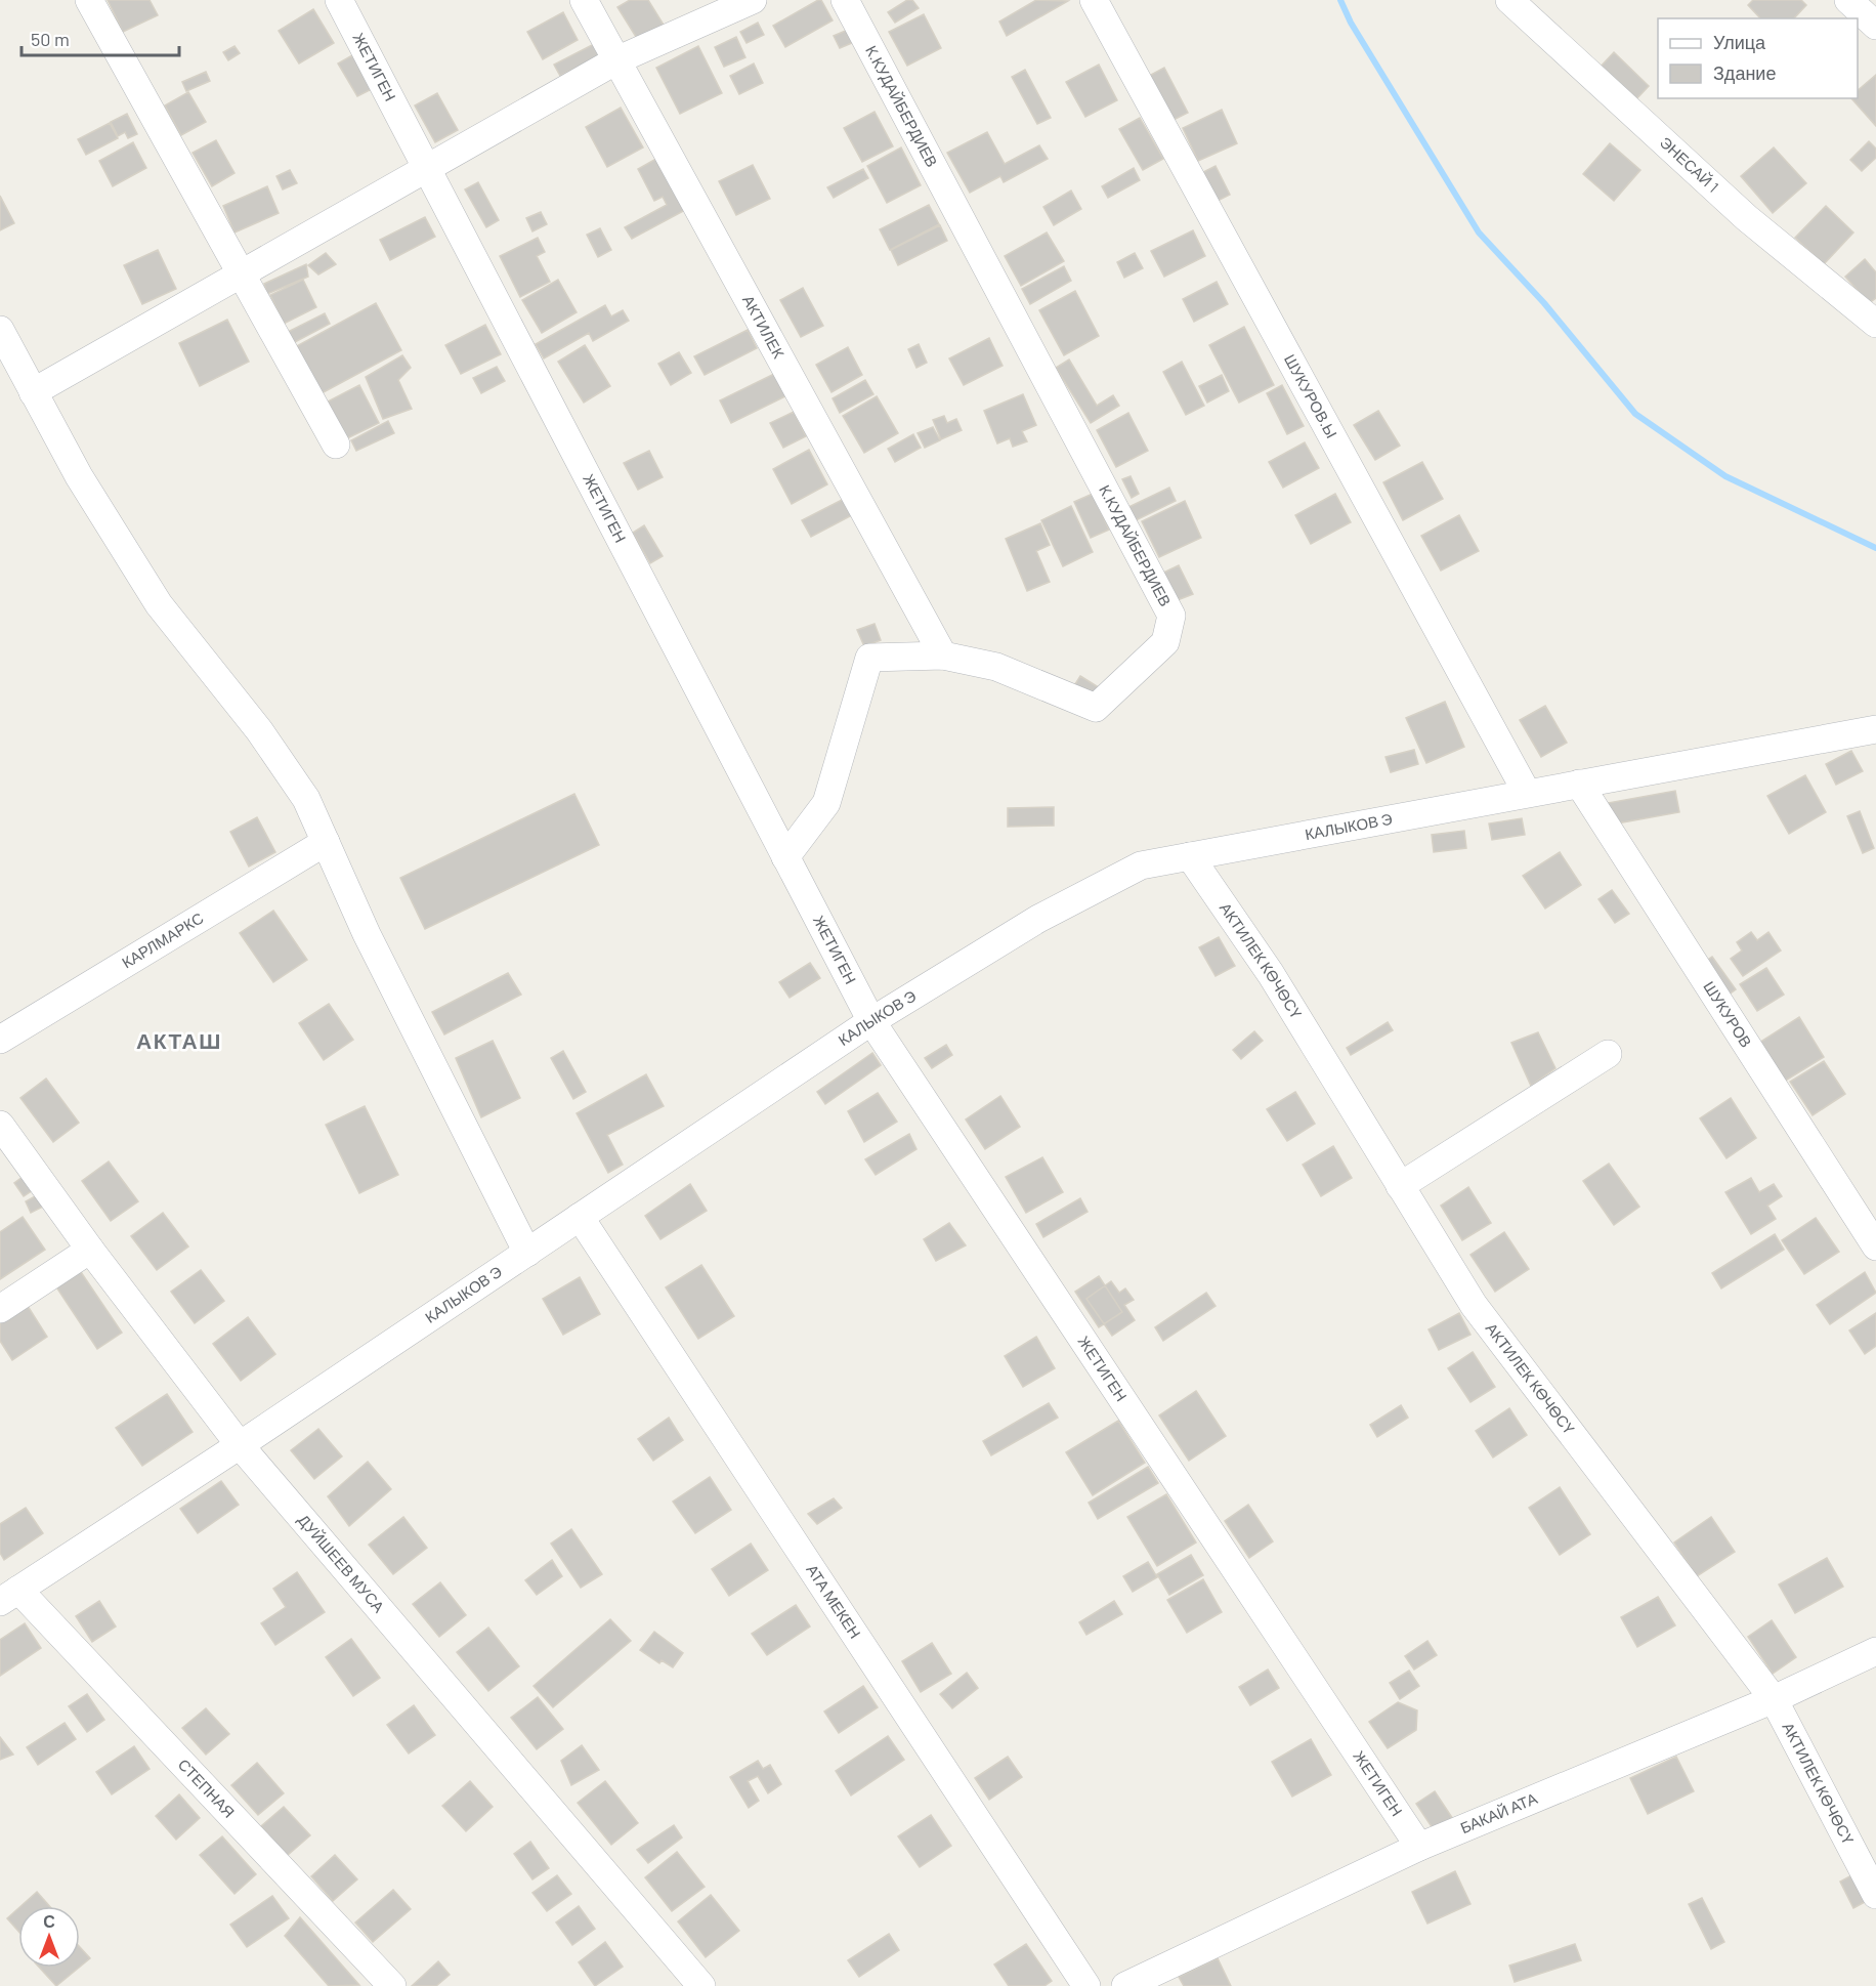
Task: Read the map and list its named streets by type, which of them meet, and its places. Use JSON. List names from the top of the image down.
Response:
{
  "streets": {
    "street": [
      "ЖЕТИГЕН",
      "К.КУДАЙБЕРДИЕВ",
      "ЭНЕСАЙ 1",
      "АКТИЛЕК",
      "ШУКУРОВ.Ы",
      "КАЛЫКОВ Э",
      "КАРЛМАРКС",
      "АКТИЛЕК КӨЧӨСҮ",
      "ШУКУРОВ",
      "ДУЙШЕЕВ МУСА",
      "АТА МЕКЕН",
      "СТЕПНАЯ",
      "БАКАЙ АТА"
    ]
  },
  "crossings": [
    ["ЖЕТИГЕН", "К.КУДАЙБЕРДИЕВ"],
    ["ЖЕТИГЕН", "КАЛЫКОВ Э"],
    ["ЖЕТИГЕН", "БАКАЙ АТА"],
    ["К.КУДАЙБЕРДИЕВ", "АКТИЛЕК"],
    ["ШУКУРОВ.Ы", "КАЛЫКОВ Э"],
    ["КАЛЫКОВ Э", "АКТИЛЕК КӨЧӨСҮ"],
    ["КАЛЫКОВ Э", "ШУКУРОВ"],
    ["КАЛЫКОВ Э", "ДУЙШЕЕВ МУСА"],
    ["КАЛЫКОВ Э", "АТА МЕКЕН"],
    ["КАЛЫКОВ Э", "СТЕПНАЯ"],
    ["АКТИЛЕК КӨЧӨСҮ", "БАКАЙ АТА"]
  ],
  "districts": ["АКТАШ"],
  "legend": ["Улица", "Здание"],
  "scale_bar": "50 m",
  "north": "top"
}
